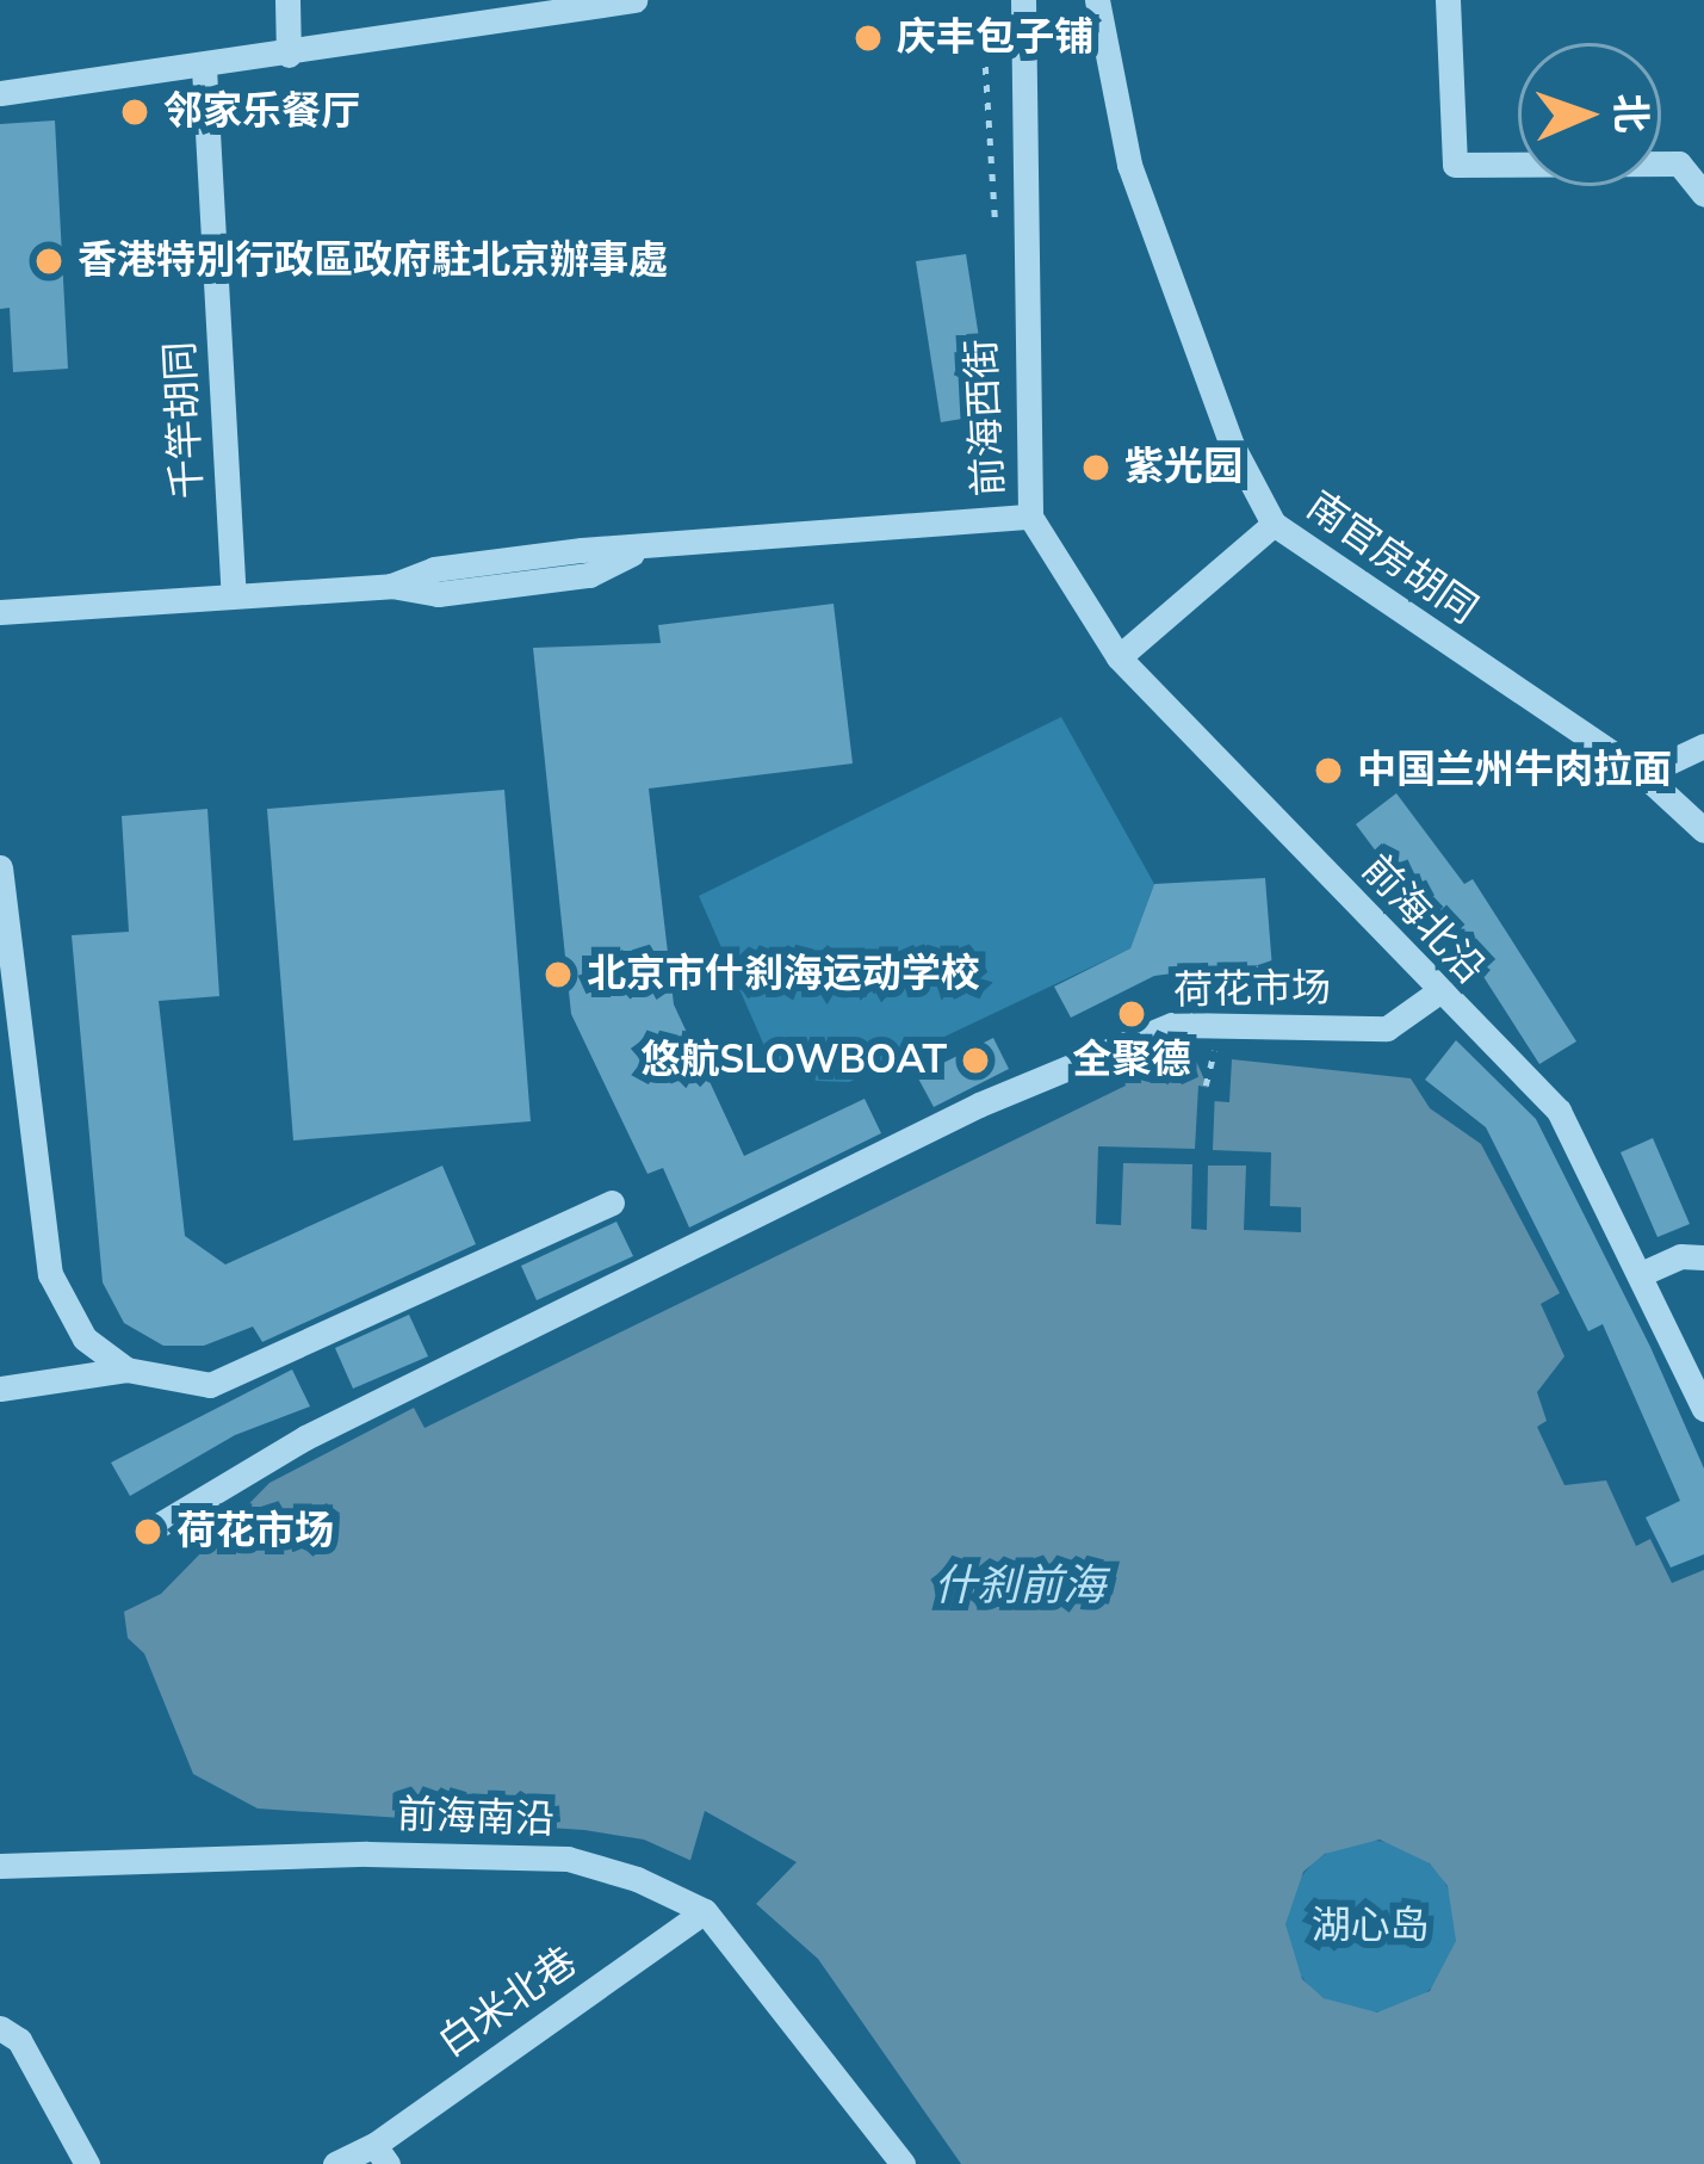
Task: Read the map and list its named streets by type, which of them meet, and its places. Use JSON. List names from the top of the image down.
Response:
{
  "streets": {
    "street": [
      "前海西街",
      "千竿胡同",
      "南官房胡同",
      "前海北沿",
      "荷花市场",
      "前海南沿",
      "白米北巷"
    ]
  },
  "crossings": [
    ["前海西街", "千竿胡同"],
    ["前海西街", "前海北沿"],
    ["前海北沿", "荷花市场"],
    ["前海南沿", "白米北巷"]
  ],
  "water": ["什刹前海"],
  "parks": ["湖心岛"],
  "places": [
    "庆丰包子铺",
    "邻家乐餐厅",
    "香港特別行政區政府駐北京辦事處",
    "紫光园",
    "中国兰州牛肉拉面",
    "北京市什刹海运动学校",
    "全聚德",
    "悠航SLOWBOAT",
    "荷花市场"
  ],
  "north": "right"
}
